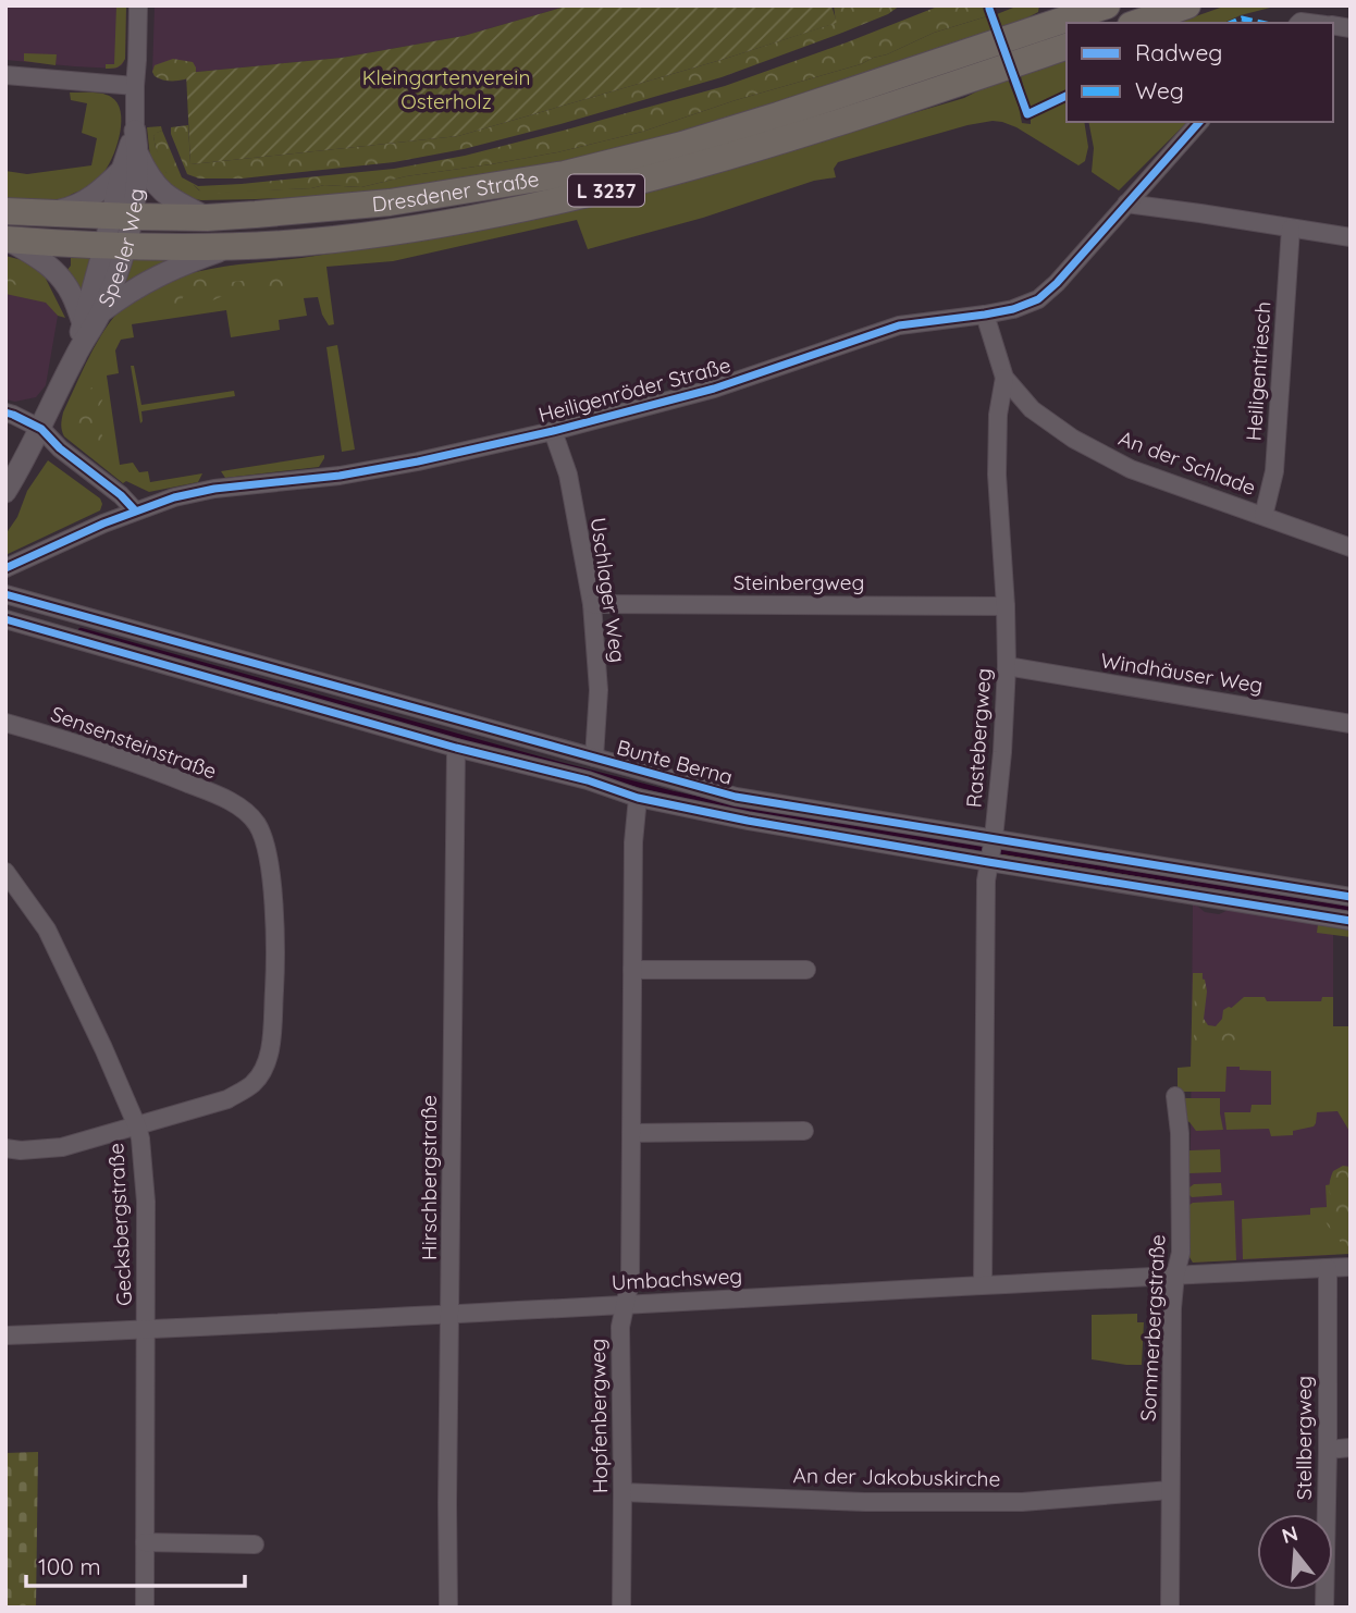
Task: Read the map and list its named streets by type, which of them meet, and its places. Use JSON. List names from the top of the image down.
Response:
{
  "streets": {
    "main road": ["L 3237", "Dresdener Straße"],
    "street": [
      "Speeler Weg",
      "Heiligentriesch",
      "Heiligenröder Straße",
      "An der Schlade",
      "Steinbergweg",
      "Uschlager Weg",
      "Windhäuser Weg",
      "Rastebergweg",
      "Sensensteinstraße",
      "Bunte Berna",
      "Hirschbergstraße",
      "Gecksbergstraße",
      "Umbachsweg",
      "Sommerbergstraße",
      "Hopfenbergweg",
      "Stellbergweg",
      "An der Jakobuskirche"
    ]
  },
  "crossings": [
    ["Dresdener Straße", "Speeler Weg"],
    ["Heiligentriesch", "An der Schlade"],
    ["Heiligenröder Straße", "An der Schlade"],
    ["Heiligenröder Straße", "Uschlager Weg"],
    ["An der Schlade", "Rastebergweg"],
    ["Steinbergweg", "Uschlager Weg"],
    ["Steinbergweg", "Rastebergweg"],
    ["Uschlager Weg", "Bunte Berna"],
    ["Windhäuser Weg", "Rastebergweg"],
    ["Rastebergweg", "Bunte Berna"],
    ["Rastebergweg", "Umbachsweg"],
    ["Sensensteinstraße", "Gecksbergstraße"],
    ["Bunte Berna", "Hirschbergstraße"],
    ["Bunte Berna", "Hopfenbergweg"],
    ["Hirschbergstraße", "Umbachsweg"],
    ["Gecksbergstraße", "Umbachsweg"],
    ["Umbachsweg", "Sommerbergstraße"],
    ["Umbachsweg", "Hopfenbergweg"],
    ["Umbachsweg", "Stellbergweg"],
    ["Sommerbergstraße", "An der Jakobuskirche"],
    ["Hopfenbergweg", "An der Jakobuskirche"]
  ],
  "parks": ["Kleingartenverein Osterholz"],
  "legend": ["Radweg", "Weg"],
  "scale_bar": "100 m",
  "north": "top"
}
